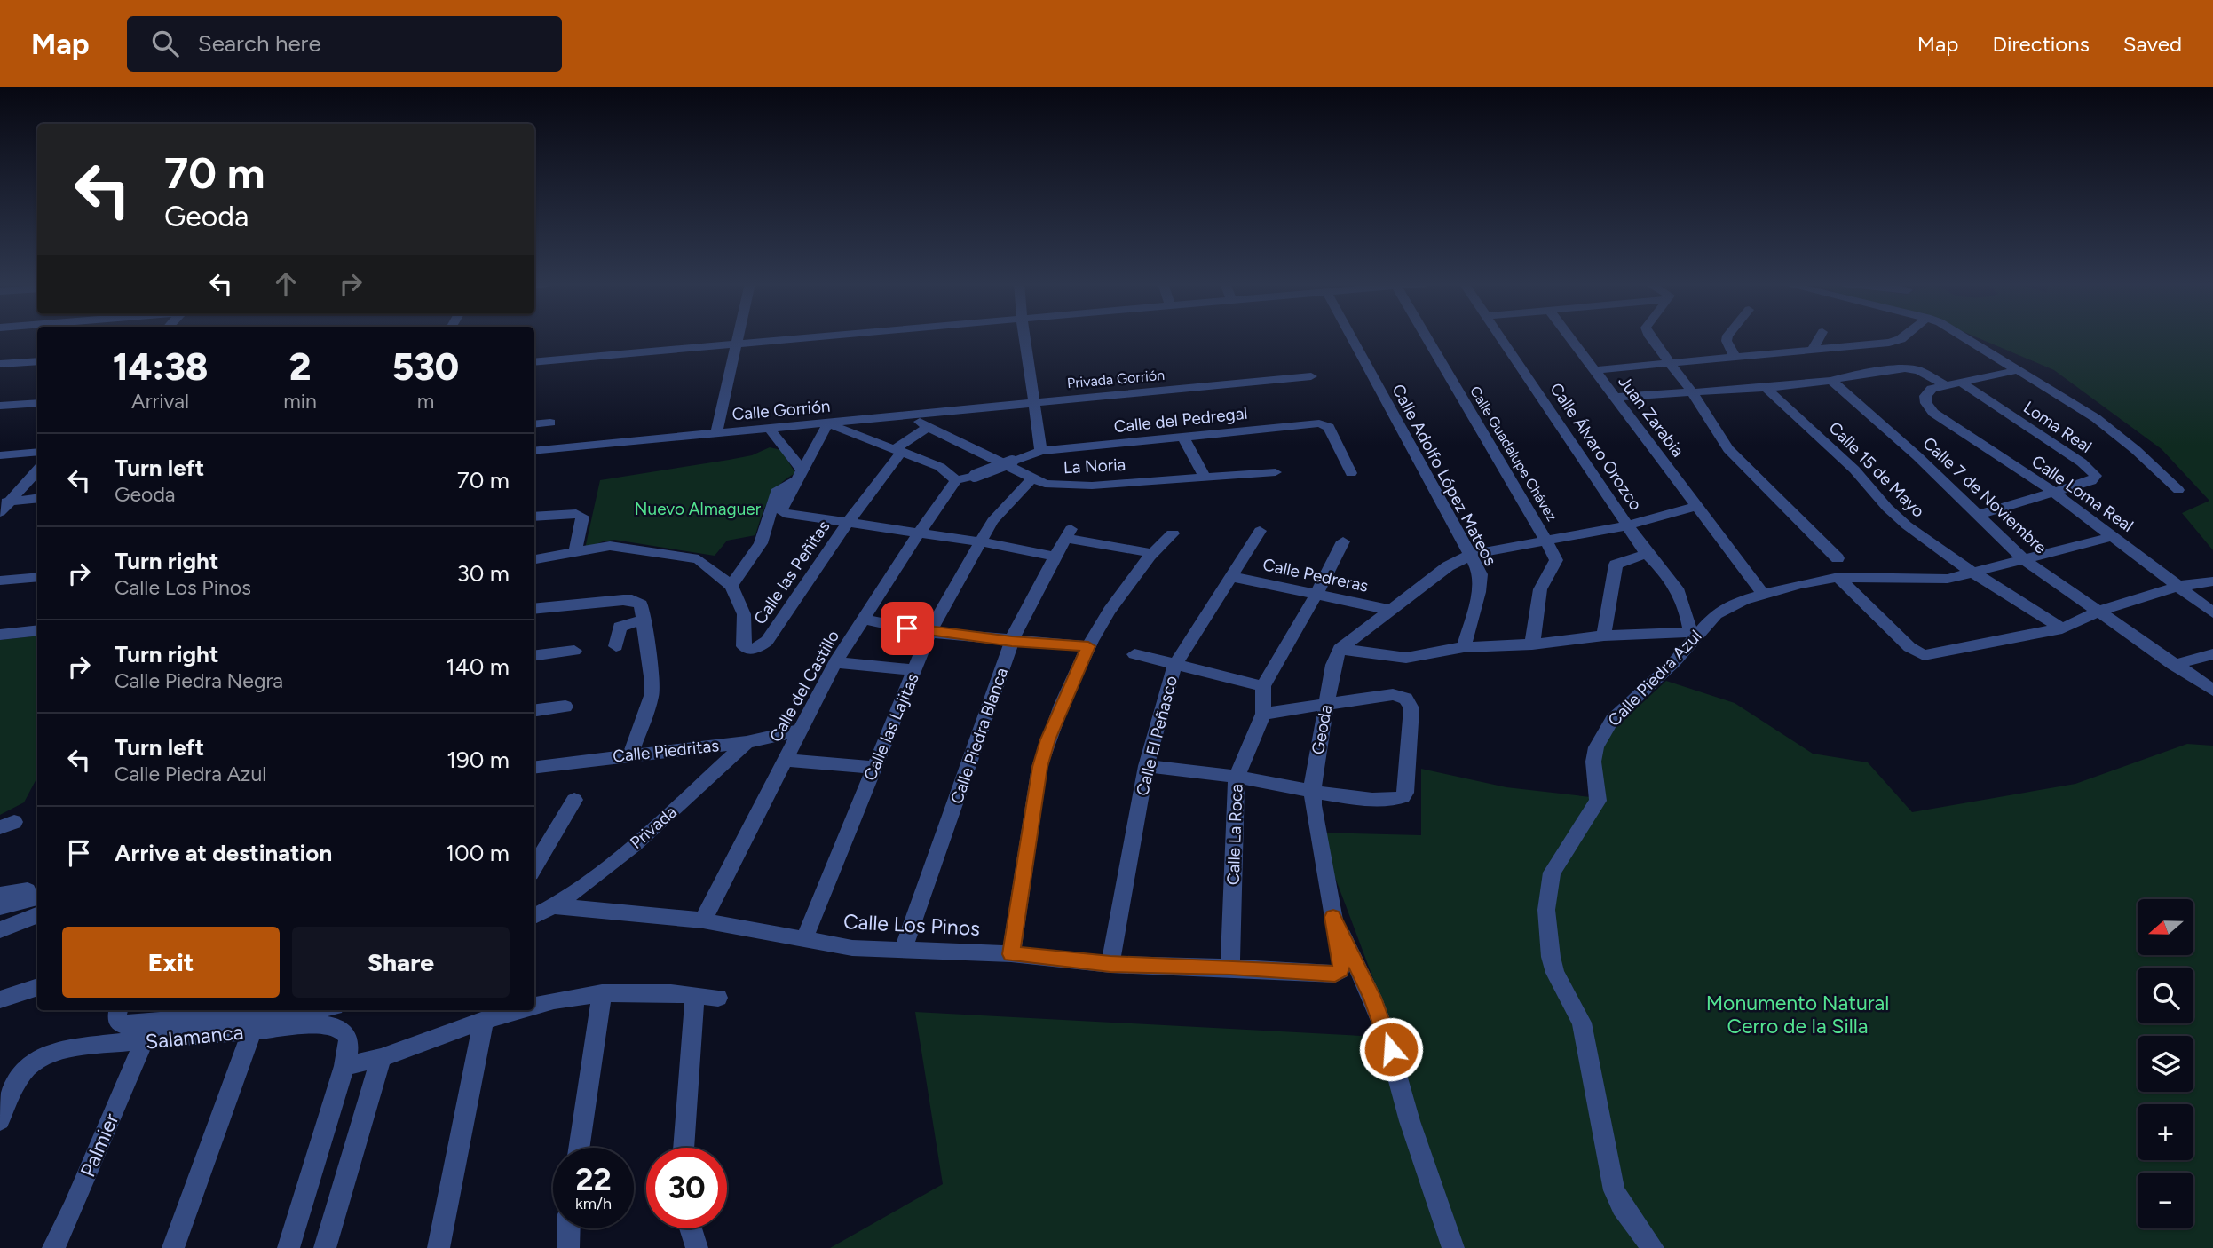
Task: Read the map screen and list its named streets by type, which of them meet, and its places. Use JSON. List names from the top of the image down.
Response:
{
  "streets": {
    "street": [
      "Privada Gorrión",
      "Calle Gorrión",
      "Juan Zarabia",
      "Calle del Pedregal",
      "Loma Real",
      "Calle Álvaro Orozco",
      "Calle Guadalupe Chávez",
      "La Noria",
      "Calle 15 de Mayo",
      "Calle Adolfo López Mateos",
      "Calle Loma Real",
      "Calle 7 de Noviembre",
      "Calle las Peñitas",
      "Calle Pedreras",
      "Calle Piedra Azul",
      "Calle del Castillo",
      "Calle las Lajitas",
      "Geoda",
      "Calle Piedra Blanca",
      "Calle El Peñasco",
      "Calle Piedritas",
      "Privada",
      "Calle La Roca",
      "Calle Los Pinos",
      "Salamanca",
      "Palmier"
    ]
  },
  "crossings": [
    ["Privada Gorrión", "Calle Gorrión"],
    ["Juan Zarabia", "Calle Piedra Azul"],
    ["Calle del Pedregal", "Calle del Castillo"],
    ["Loma Real", "Calle Loma Real"],
    ["Calle Álvaro Orozco", "Calle Piedra Azul"],
    ["La Noria", "Calle las Peñitas"],
    ["La Noria", "Calle las Lajitas"],
    ["Calle 15 de Mayo", "Calle Piedra Azul"],
    ["Calle Loma Real", "Calle Piedra Azul"],
    ["Calle 7 de Noviembre", "Calle Piedra Azul"],
    ["Calle Pedreras", "Calle El Peñasco"],
    ["Calle del Castillo", "Privada"],
    ["Calle del Castillo", "Calle Los Pinos"],
    ["Calle las Lajitas", "Calle Los Pinos"],
    ["Geoda", "Calle Los Pinos"],
    ["Calle Piedra Blanca", "Calle Los Pinos"],
    ["Calle El Peñasco", "Calle Los Pinos"],
    ["Calle Piedritas", "Privada"],
    ["Privada", "Calle Los Pinos"],
    ["Calle La Roca", "Calle Los Pinos"],
    ["Salamanca", "Palmier"]
  ],
  "parks": ["Nuevo Almaguer", "Monumento Natural Cerro de la Silla"],
  "north": "left",
  "page": {
    "header": "Map",
    "search": "Search here",
    "nav": ["Map", "Directions", "Saved"],
    "turn": ["70 m", "Geoda"],
    "eta": [
      "14:38",
      "Arrival",
      "2",
      "min",
      "530",
      "m"
    ],
    "list": [
      {
        "name": "Turn left",
        "note": "Geoda",
        "value": "70 m"
      },
      {
        "name": "Turn right",
        "note": "Calle Los Pinos",
        "value": "30 m"
      },
      {
        "name": "Turn right",
        "note": "Calle Piedra Negra",
        "value": "140 m"
      },
      {
        "name": "Turn left",
        "note": "Calle Piedra Azul",
        "value": "190 m"
      },
      {
        "name": "Arrive at destination",
        "value": "100 m"
      }
    ],
    "map_buttons": ["+", "−"],
    "buttons": ["Exit", "Share"],
    "speed": "22 km/h",
    "limit": "30"
  }
}
